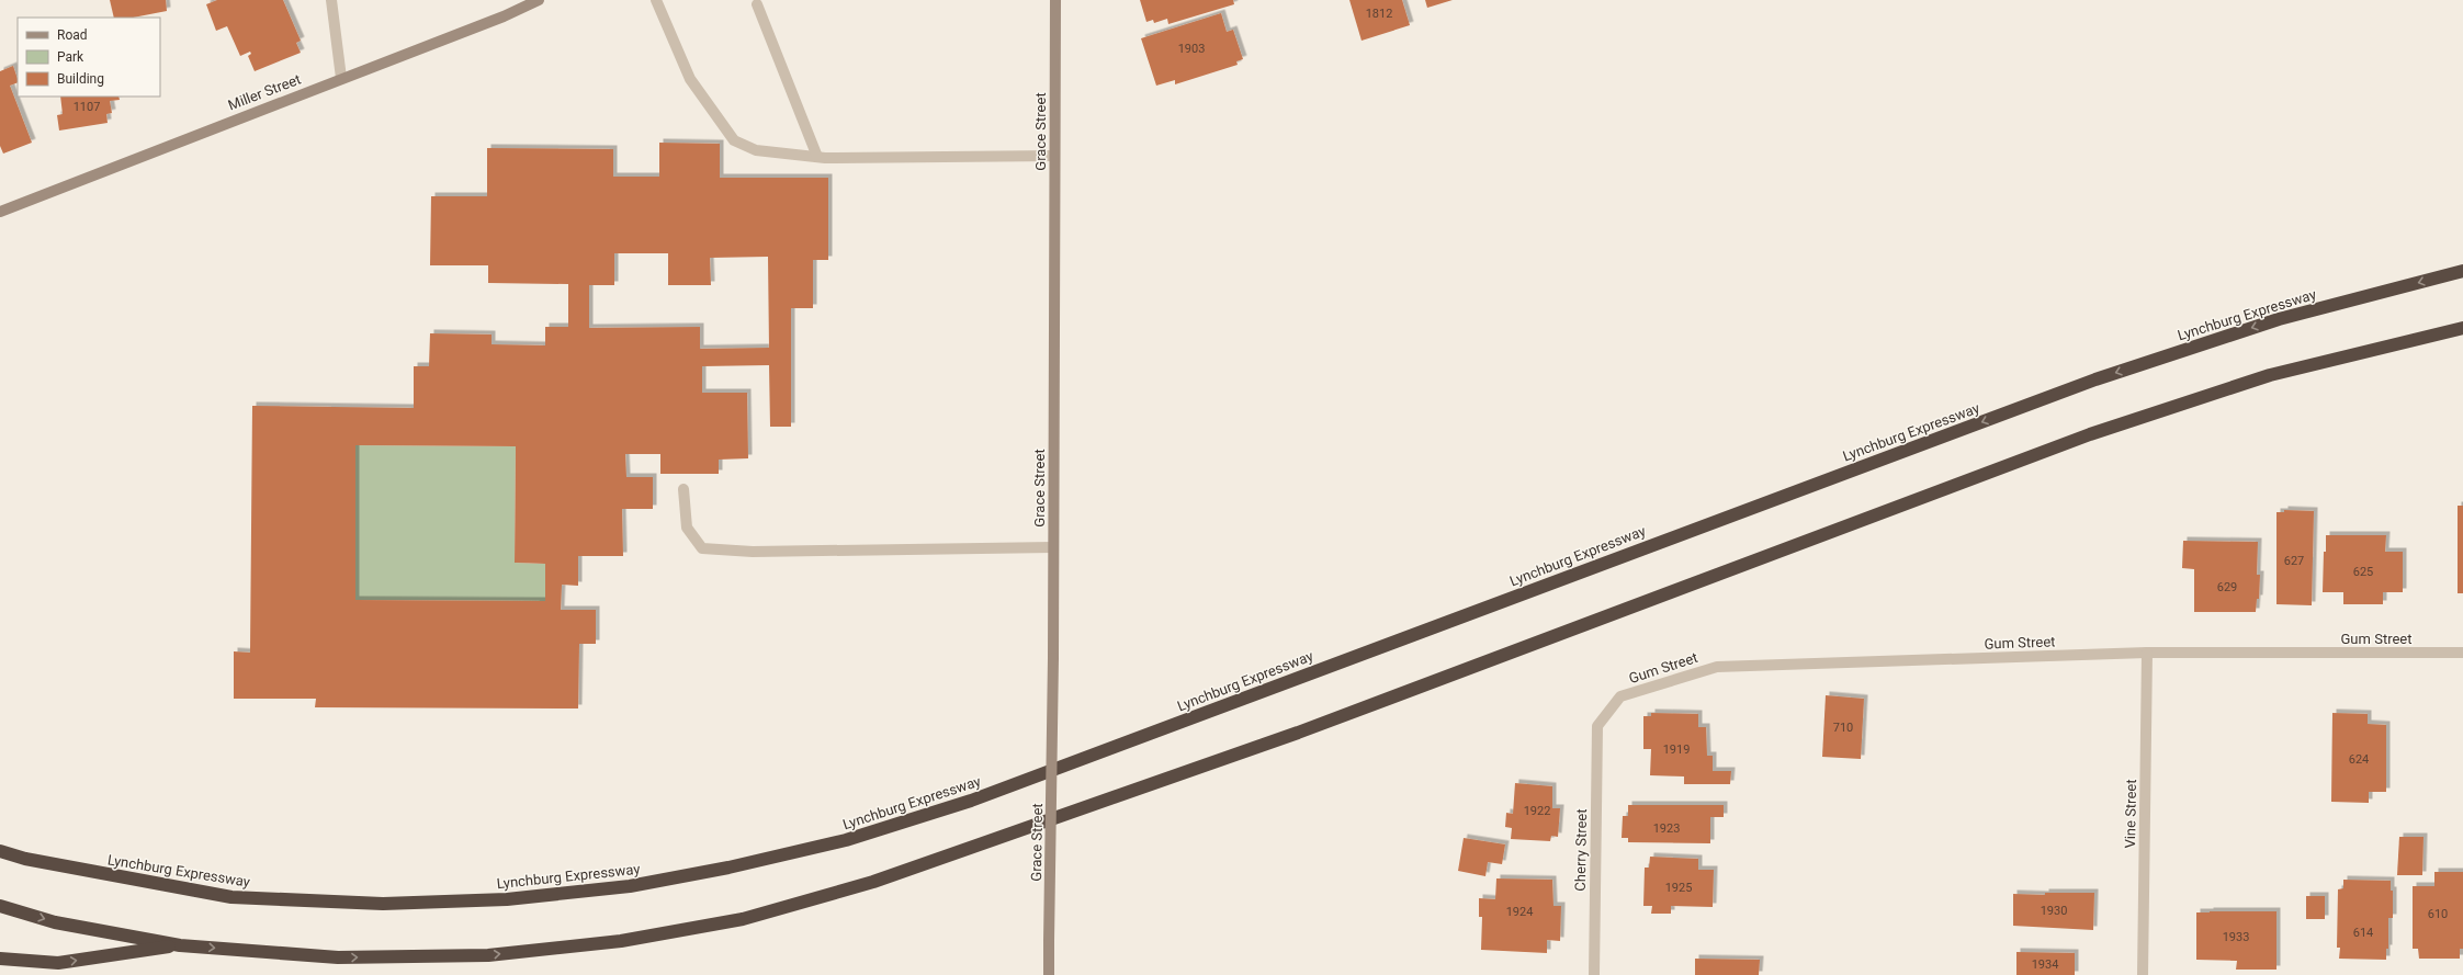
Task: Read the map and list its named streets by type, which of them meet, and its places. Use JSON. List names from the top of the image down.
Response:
{
  "streets": {
    "highway": ["Lynchburg Expressway"],
    "main road": ["Miller Street", "Grace Street"],
    "street": ["Gum Street", "Vine Street", "Cherry Street"]
  },
  "crossings": [
    ["Gum Street", "Vine Street"],
    ["Gum Street", "Cherry Street"]
  ],
  "house_numbers": [
    "1812",
    "1903",
    "1107",
    "627",
    "625",
    "629",
    "710",
    "1919",
    "624",
    "1922",
    "1923",
    "1925",
    "1930",
    "1924",
    "610",
    "614",
    "1933",
    "1934"
  ],
  "legend": ["Road", "Park", "Building"]
}
